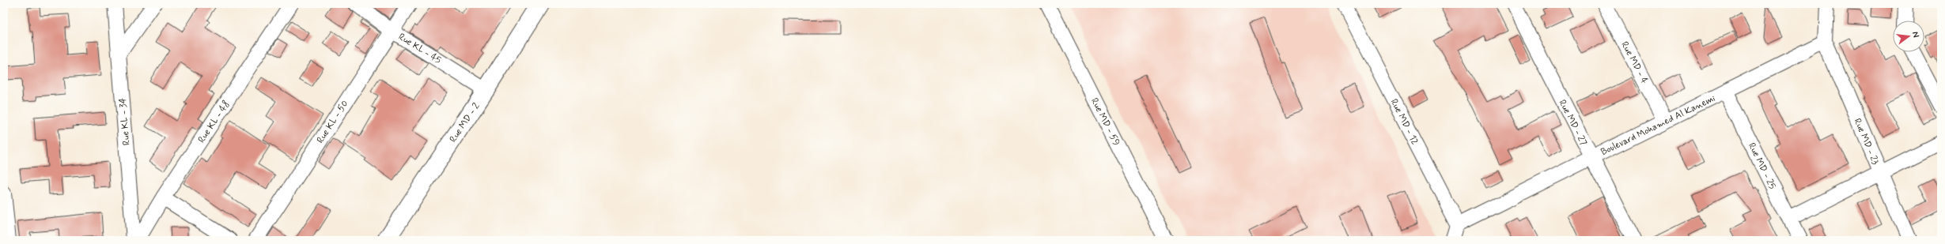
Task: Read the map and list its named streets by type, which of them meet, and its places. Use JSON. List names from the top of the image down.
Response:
{
  "streets": {
    "street": [
      "Rue KL - 45",
      "Rue MD - 4",
      "Rue KL - 34",
      "Rue KL - 48",
      "Rue KL - 50",
      "Rue MD - 59",
      "Rue MD - 12",
      "Rue MD - 2",
      "Rue MD - 27",
      "Boulevard Mohamed Al Kanemi",
      "Rue MD - 23",
      "Rue MD - 25"
    ]
  },
  "crossings": [
    ["Rue KL - 45", "Rue KL - 50"],
    ["Rue KL - 45", "Rue MD - 2"],
    ["Rue MD - 4", "Boulevard Mohamed Al Kanemi"],
    ["Rue MD - 12", "Boulevard Mohamed Al Kanemi"],
    ["Rue MD - 27", "Boulevard Mohamed Al Kanemi"],
    ["Boulevard Mohamed Al Kanemi", "Rue MD - 23"],
    ["Boulevard Mohamed Al Kanemi", "Rue MD - 25"]
  ],
  "north": "right"
}
